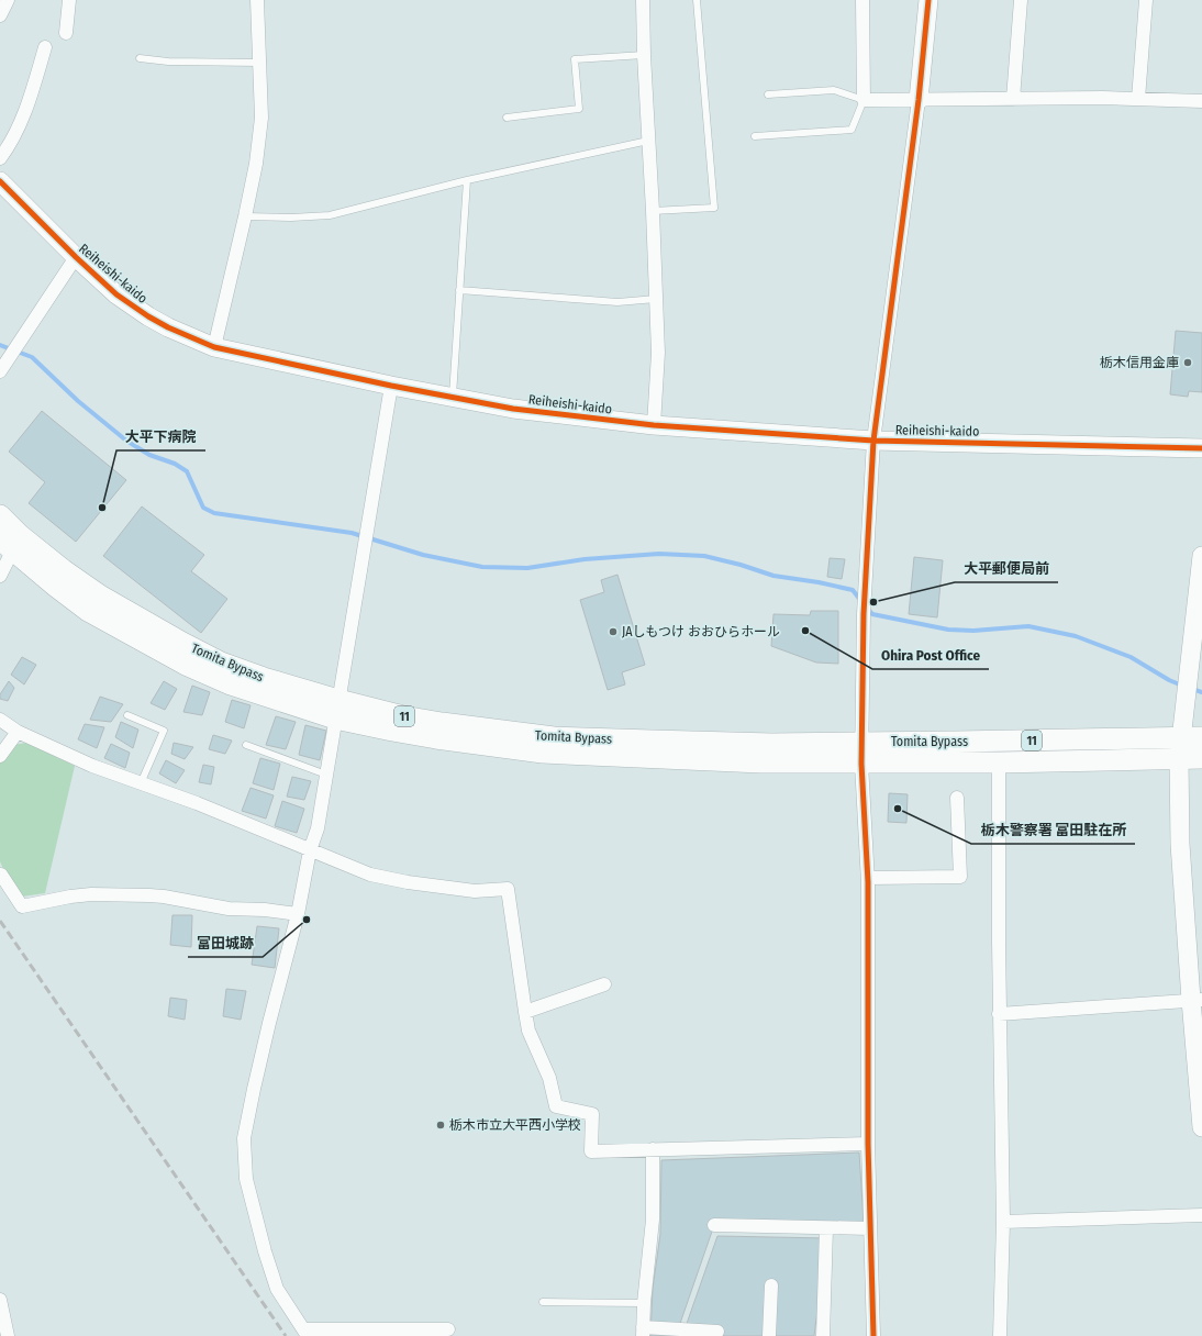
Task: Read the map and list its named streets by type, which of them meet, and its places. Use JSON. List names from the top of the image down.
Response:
{
  "streets": {
    "main road": ["Tomita Bypass", "11"],
    "street": ["Reiheishi-kaido"]
  },
  "places": [
    "栃木信用金庫",
    "大平下病院",
    "大平郵便局前",
    "Ohira Post Office",
    "JAしもつけ おおひらホール",
    "栃木警察署 富田駐在所",
    "富田城跡",
    "栃木市立大平西小学校"
  ]
}
